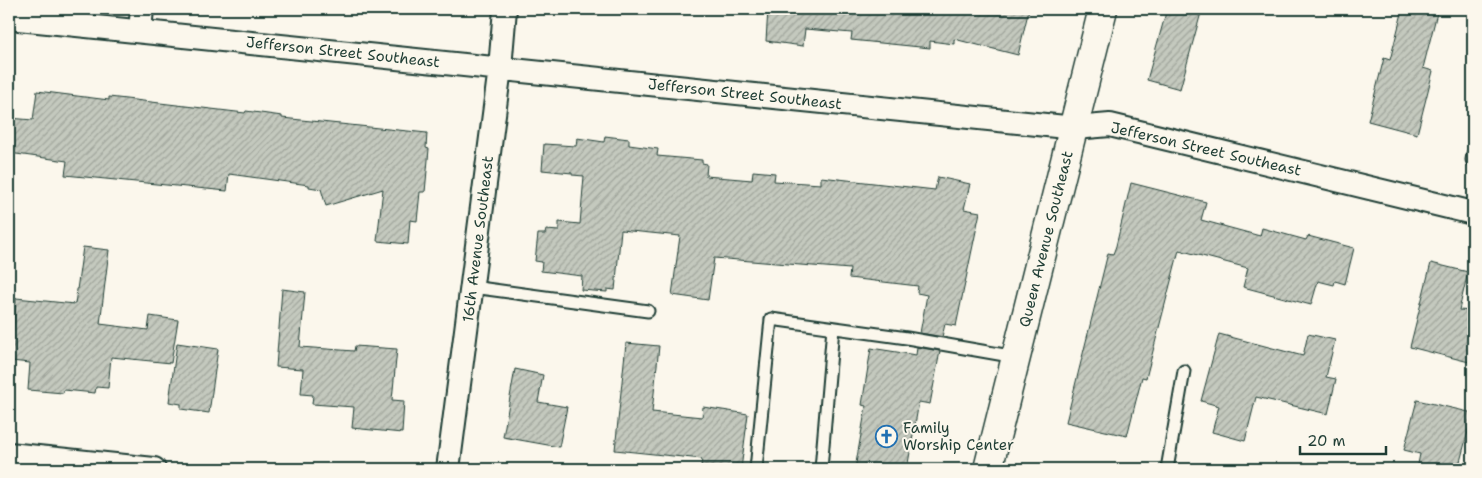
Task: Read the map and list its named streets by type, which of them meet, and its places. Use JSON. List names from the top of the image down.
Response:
{
  "streets": {
    "main road": ["Queen Avenue Southeast"],
    "street": ["Jefferson Street Southeast", "16th Avenue Southeast"]
  },
  "crossings": [
    ["Jefferson Street Southeast", "16th Avenue Southeast"],
    ["Jefferson Street Southeast", "Queen Avenue Southeast"]
  ],
  "places": {
    "church": ["Family Worship Center"]
  },
  "scale_bar": "20 m"
}
